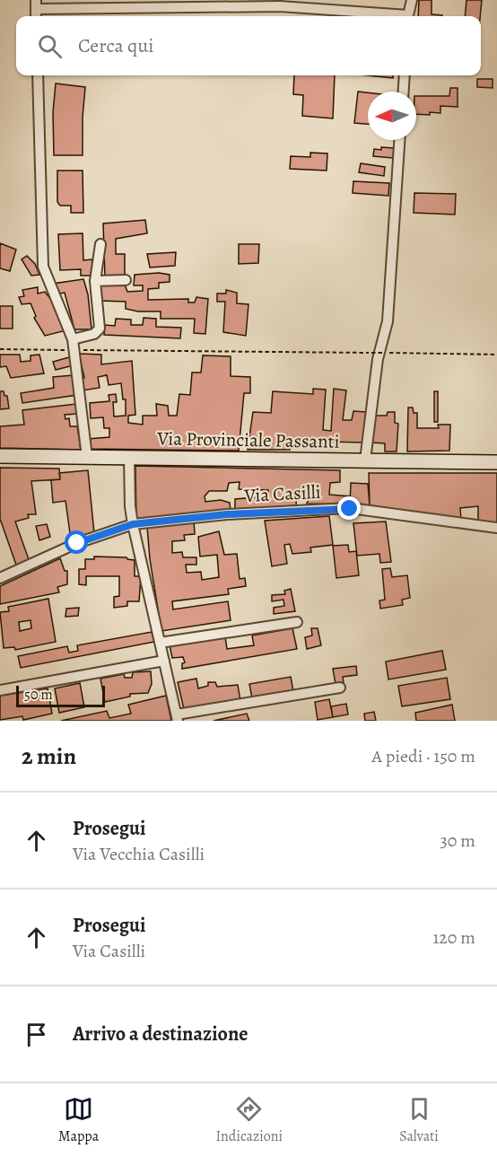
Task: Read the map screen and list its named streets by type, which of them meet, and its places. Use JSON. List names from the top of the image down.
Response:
{
  "streets": {
    "main road": ["Via Provinciale Passanti"],
    "street": ["Via Casilli"]
  },
  "scale_bar": "50 m",
  "north": "left",
  "page": {
    "search": "Cerca qui",
    "scale": "50 m",
    "heading": ["2 min", "A piedi · 150 m"],
    "list": [
      ["Prosegui", "Via Vecchia Casilli", "30 m"],
      ["Prosegui", "Via Casilli", "120 m"],
      "Arrivo a destinazione"
    ],
    "nav": ["Mappa", "Indicazioni", "Salvati"]
  }
}
